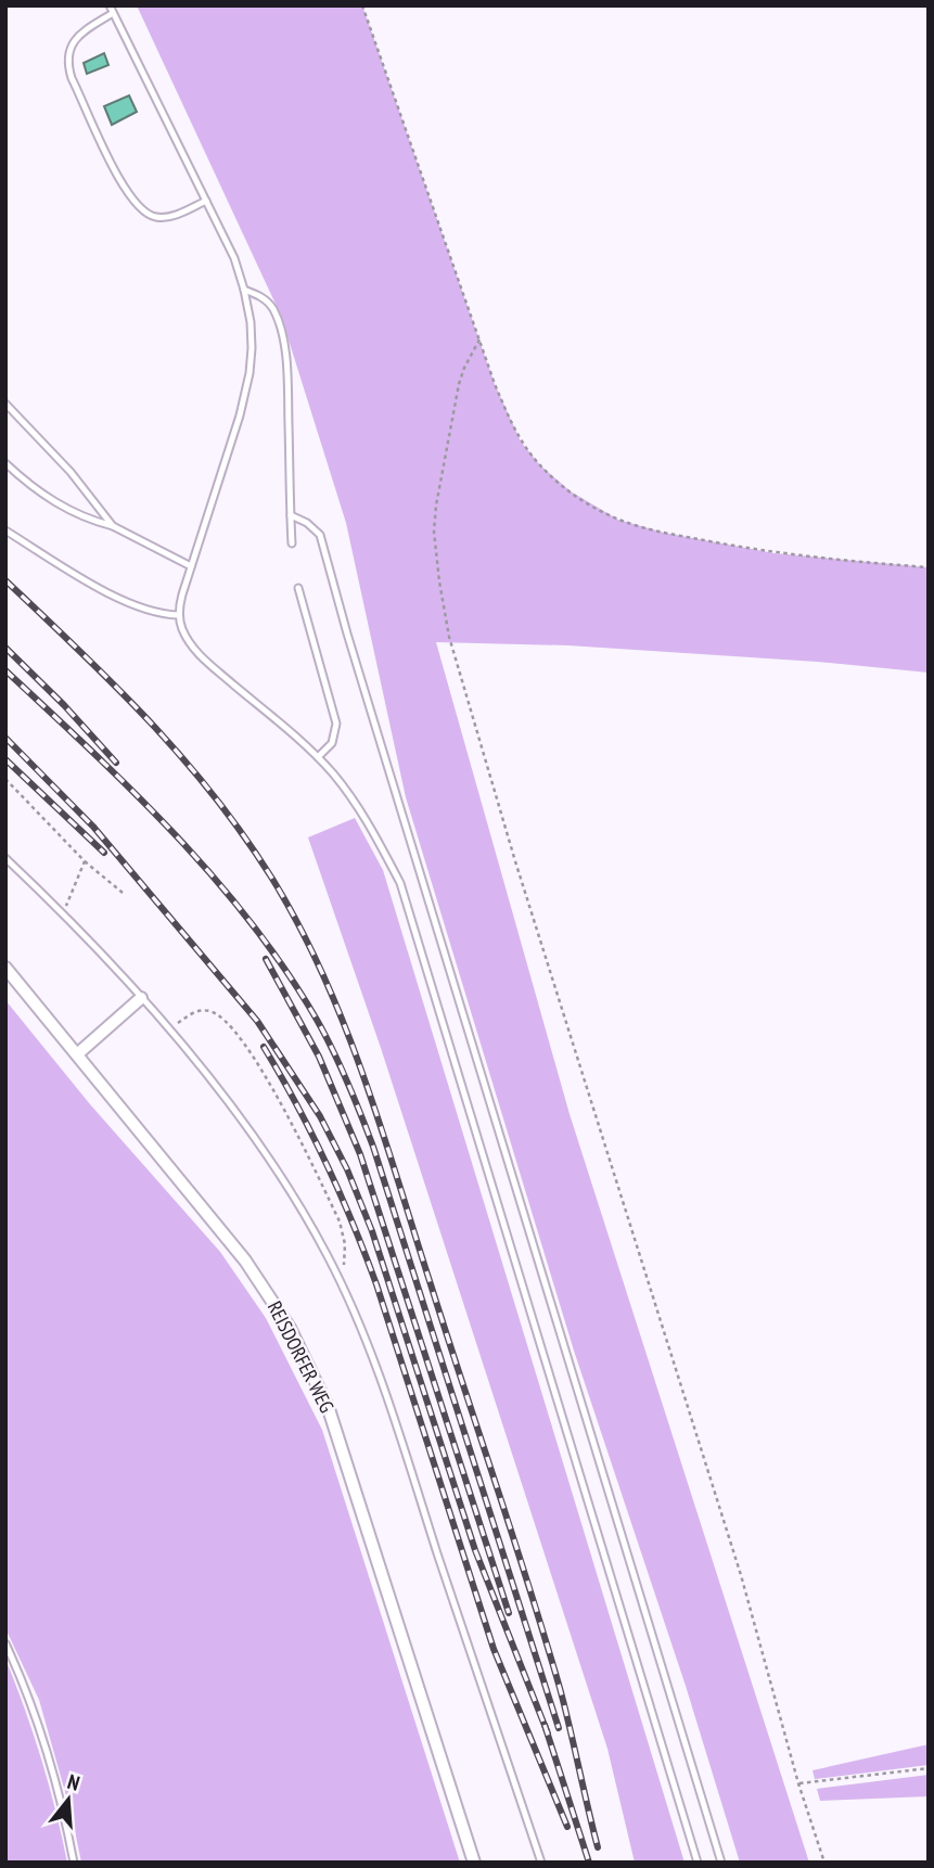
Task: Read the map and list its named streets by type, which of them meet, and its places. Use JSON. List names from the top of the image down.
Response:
{
  "streets": {
    "street": ["REISDORFER WEG"]
  },
  "north": "top"
}
